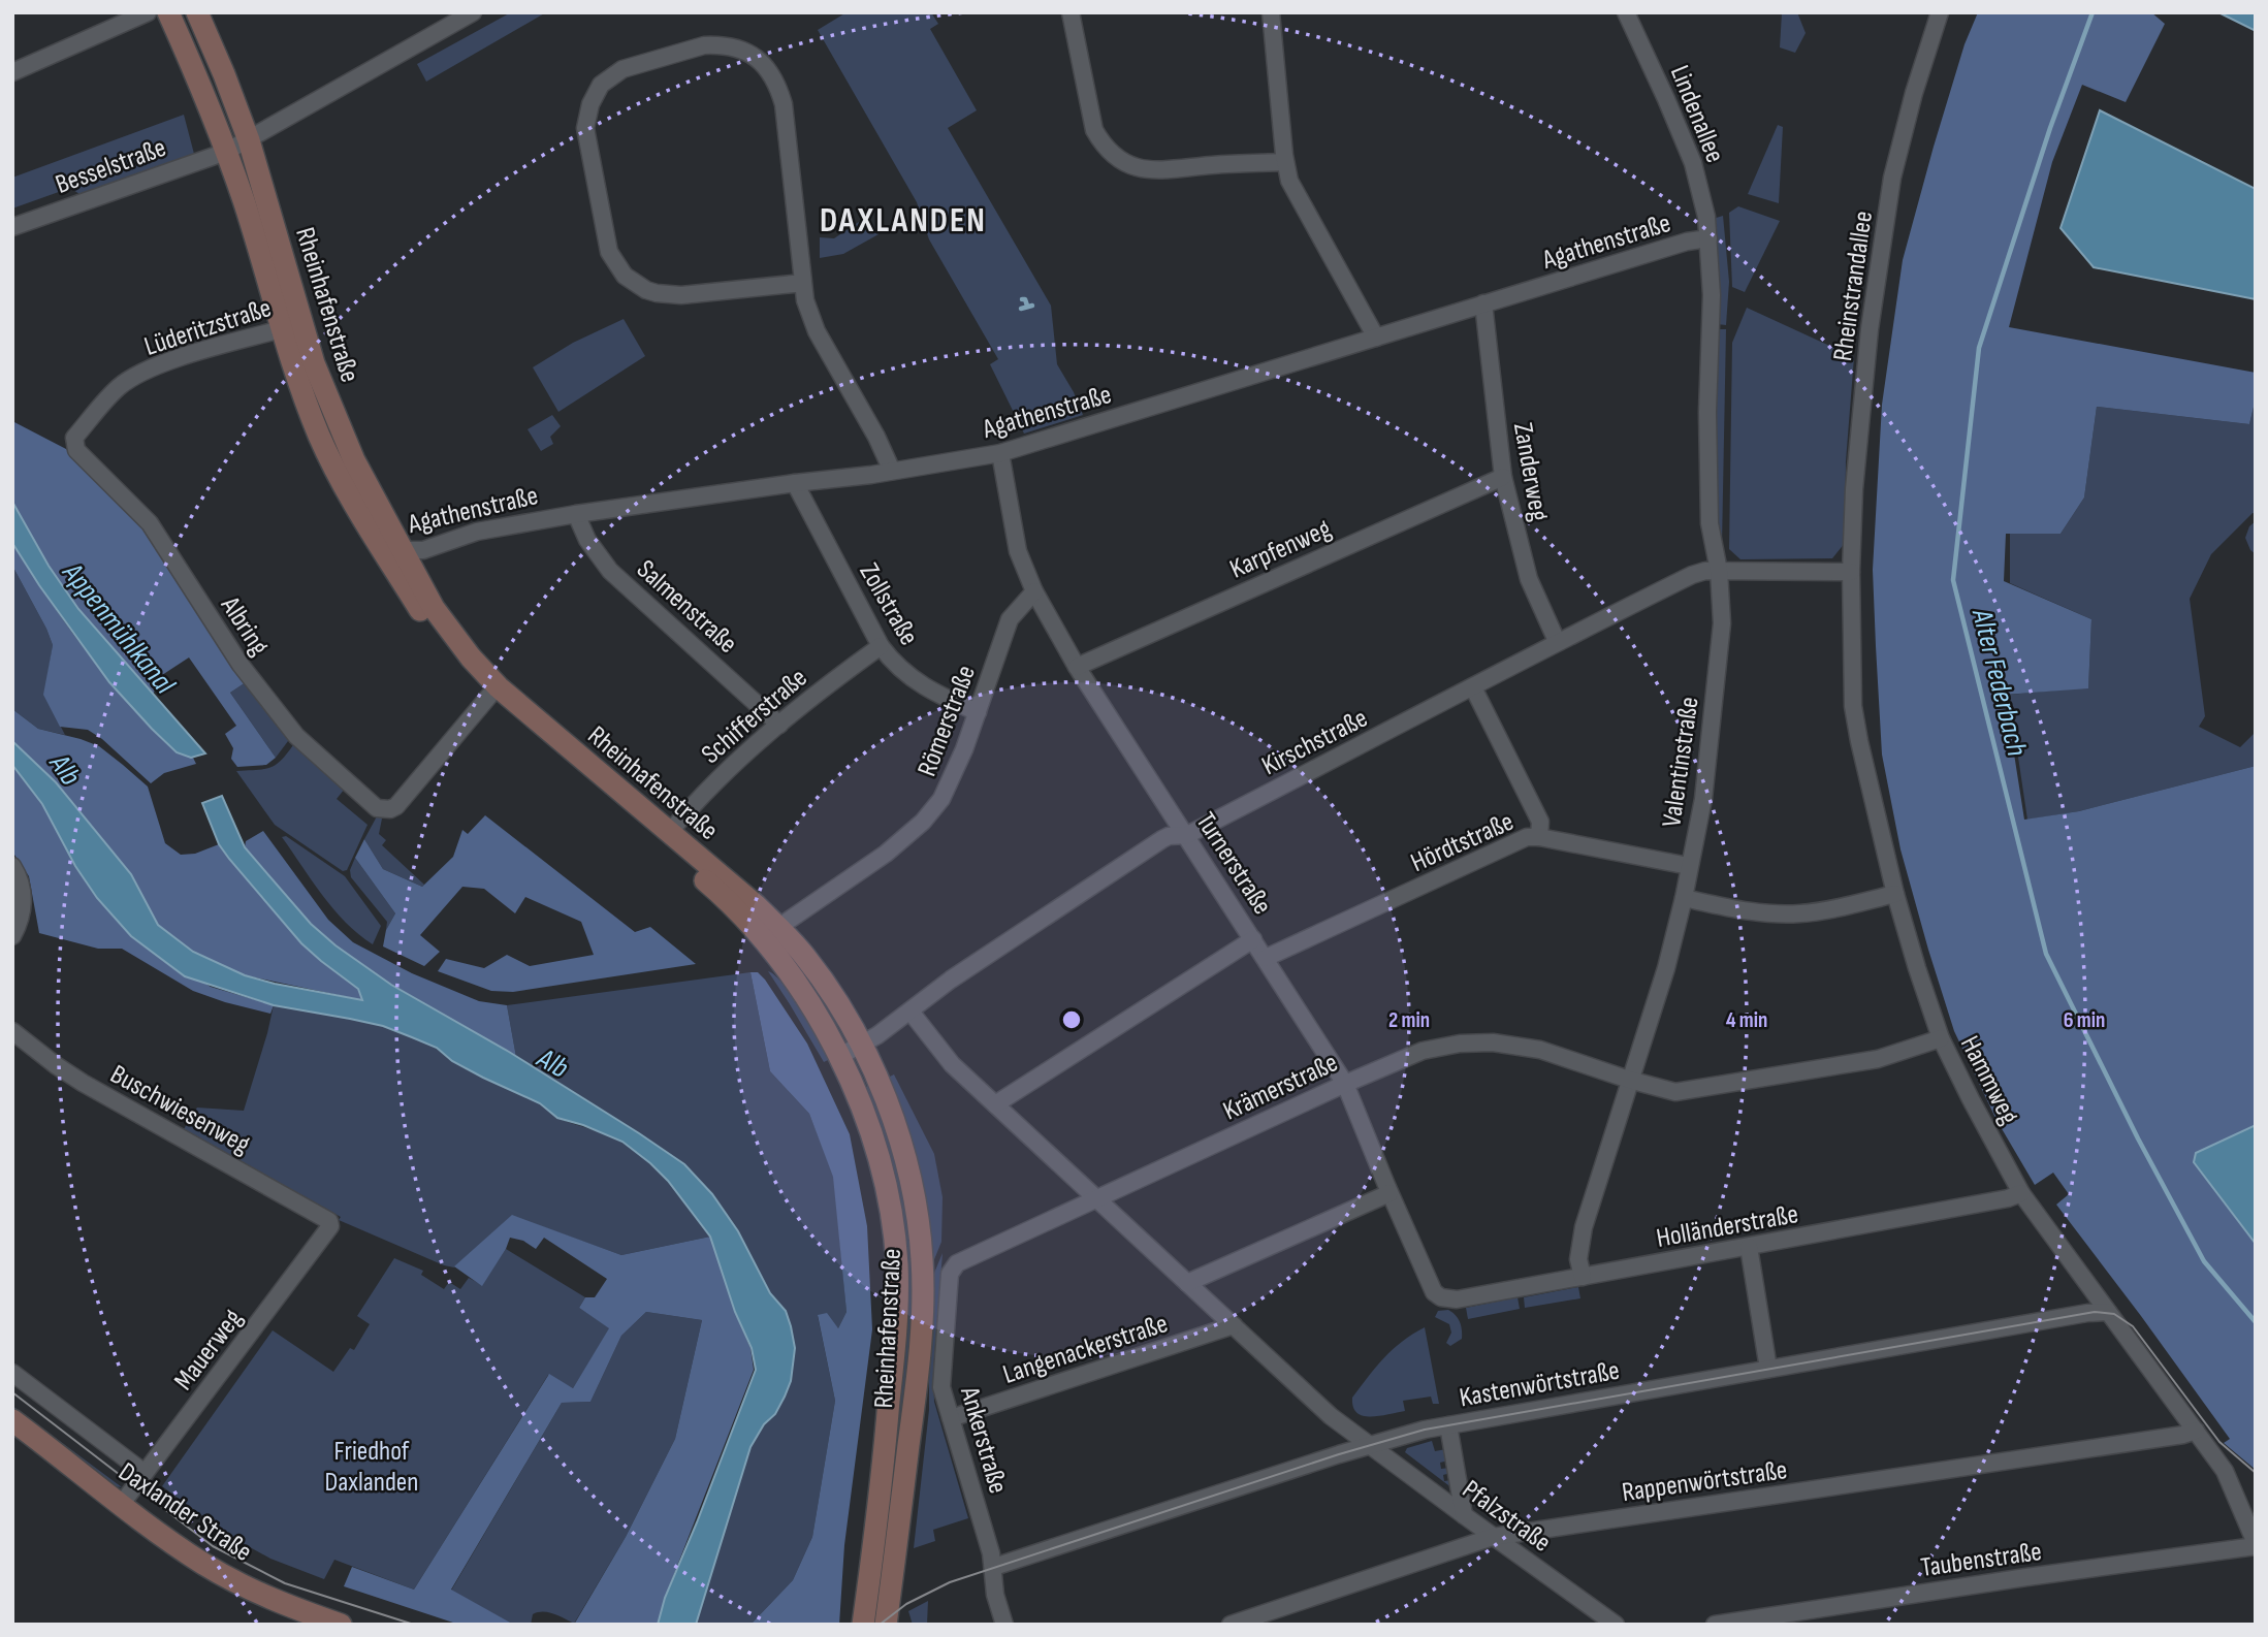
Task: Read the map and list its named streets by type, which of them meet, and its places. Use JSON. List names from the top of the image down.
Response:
{
  "streets": {
    "main road": ["Rheinhafenstraße", "Daxlander Straße"],
    "street": [
      "Lindenallee",
      "Besselstraße",
      "Agathenstraße",
      "Rheinstrandallee",
      "Lüderitzstraße",
      "Zanderweg",
      "Karpfenweg",
      "Zollstraße",
      "Salmenstraße",
      "Albring",
      "Schifferstraße",
      "Römerstraße",
      "Kirschstraße",
      "Valentinstraße",
      "Hördtstraße",
      "Turnerstraße",
      "Hammweg",
      "Krämerstraße",
      "Buschwiesenweg",
      "Holländerstraße",
      "Langenackerstraße",
      "Mauerweg",
      "Kastenwörtstraße",
      "Ankerstraße",
      "Rappenwörtstraße",
      "Pfalzstraße",
      "Taubenstraße"
    ]
  },
  "crossings": [
    ["Lindenallee", "Agathenstraße"],
    ["Lindenallee", "Valentinstraße"],
    ["Besselstraße", "Rheinhafenstraße"],
    ["Agathenstraße", "Rheinhafenstraße"],
    ["Agathenstraße", "Zanderweg"],
    ["Agathenstraße", "Zollstraße"],
    ["Agathenstraße", "Salmenstraße"],
    ["Agathenstraße", "Valentinstraße"],
    ["Agathenstraße", "Turnerstraße"],
    ["Rheinstrandallee", "Kirschstraße"],
    ["Rheinstrandallee", "Hammweg"],
    ["Rheinhafenstraße", "Lüderitzstraße"],
    ["Rheinhafenstraße", "Albring"],
    ["Rheinhafenstraße", "Schifferstraße"],
    ["Rheinhafenstraße", "Römerstraße"],
    ["Rheinhafenstraße", "Kirschstraße"],
    ["Lüderitzstraße", "Albring"],
    ["Zanderweg", "Karpfenweg"],
    ["Zanderweg", "Kirschstraße"],
    ["Karpfenweg", "Turnerstraße"],
    ["Zollstraße", "Schifferstraße"],
    ["Zollstraße", "Römerstraße"],
    ["Salmenstraße", "Schifferstraße"],
    ["Römerstraße", "Turnerstraße"],
    ["Kirschstraße", "Valentinstraße"],
    ["Kirschstraße", "Turnerstraße"],
    ["Kirschstraße", "Hammweg"],
    ["Kirschstraße", "Pfalzstraße"],
    ["Valentinstraße", "Hördtstraße"],
    ["Valentinstraße", "Krämerstraße"],
    ["Valentinstraße", "Holländerstraße"],
    ["Hördtstraße", "Turnerstraße"],
    ["Turnerstraße", "Krämerstraße"],
    ["Turnerstraße", "Holländerstraße"],
    ["Turnerstraße", "Langenackerstraße"],
    ["Hammweg", "Krämerstraße"],
    ["Hammweg", "Holländerstraße"],
    ["Hammweg", "Kastenwörtstraße"],
    ["Hammweg", "Rappenwörtstraße"],
    ["Hammweg", "Taubenstraße"],
    ["Krämerstraße", "Ankerstraße"],
    ["Krämerstraße", "Pfalzstraße"],
    ["Buschwiesenweg", "Mauerweg"],
    ["Langenackerstraße", "Ankerstraße"],
    ["Langenackerstraße", "Pfalzstraße"],
    ["Mauerweg", "Daxlander Straße"],
    ["Kastenwörtstraße", "Ankerstraße"],
    ["Kastenwörtstraße", "Pfalzstraße"],
    ["Rappenwörtstraße", "Pfalzstraße"]
  ],
  "districts": ["DAXLANDEN"],
  "water": ["Appenmühlkanal", "Alter Federbach", "Alb"],
  "parks": ["Friedhof Daxlanden"],
  "rings": ["2 min", "4 min", "6 min"]
}
